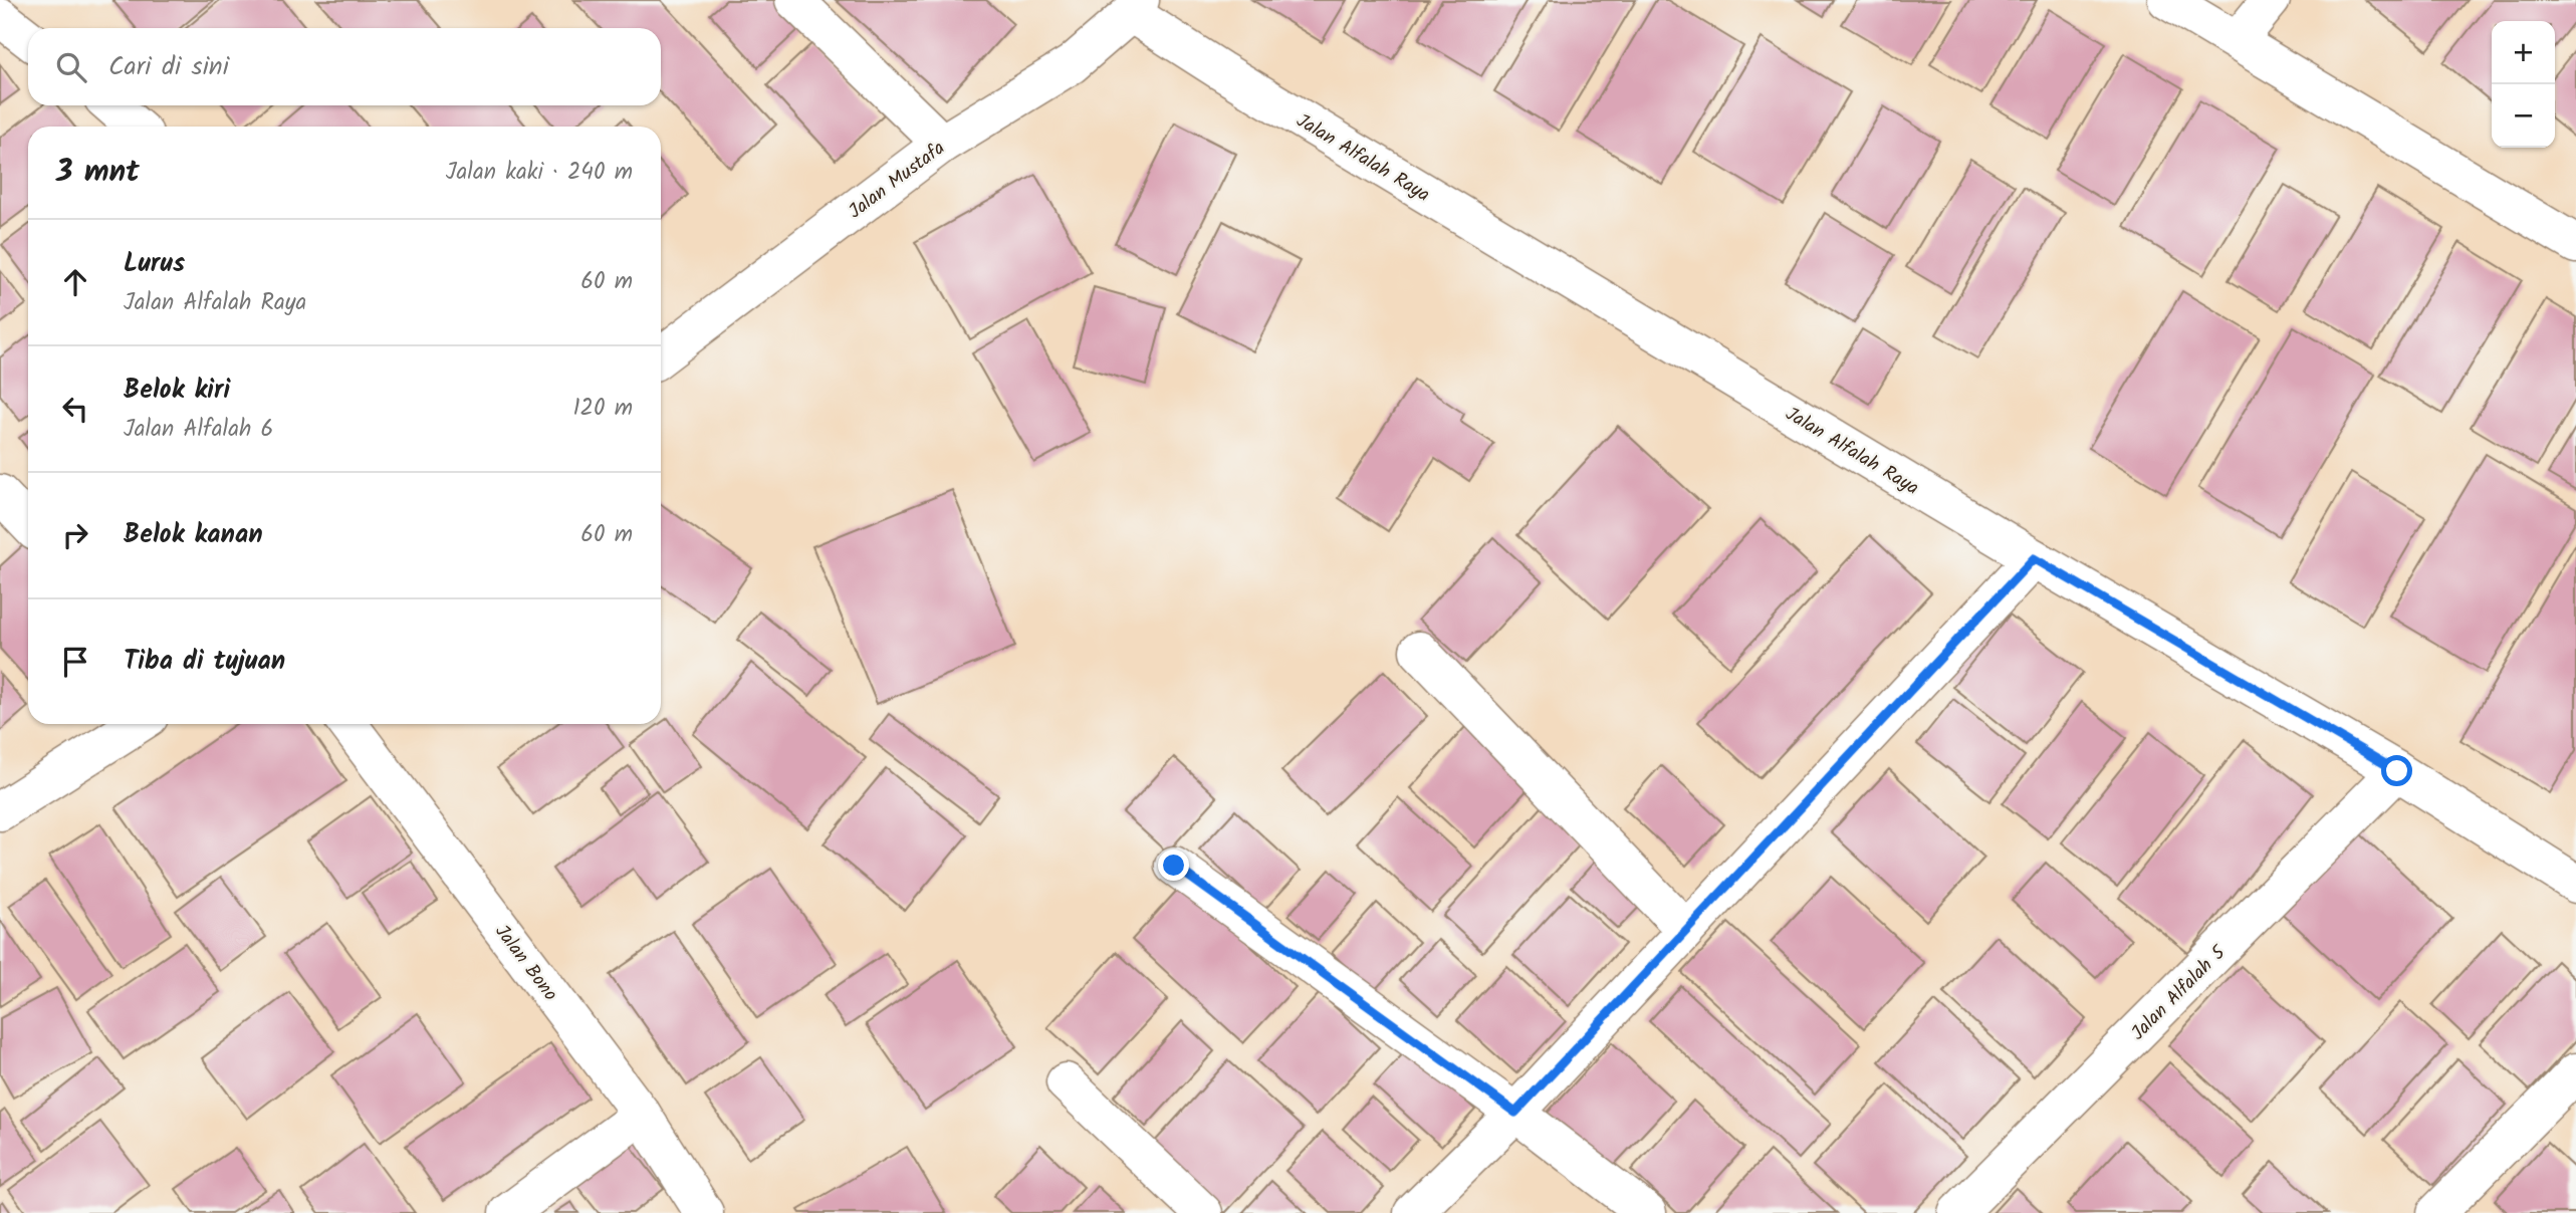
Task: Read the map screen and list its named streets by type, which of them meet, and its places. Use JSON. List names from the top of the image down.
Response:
{
  "streets": {
    "street": [
      "Jalan Alfalah Raya",
      "Jalan Mustafa",
      "Jalan Bono",
      "Jalan Alfalah 5"
    ]
  },
  "crossings": [
    ["Jalan Alfalah Raya", "Jalan Mustafa"],
    ["Jalan Alfalah Raya", "Jalan Alfalah 5"]
  ],
  "page": {
    "map_buttons": ["+", "−"],
    "search": "Cari di sini",
    "heading": ["3 mnt", "Jalan kaki · 240 m"],
    "list": [
      ["Lurus", "Jalan Alfalah Raya", "60 m"],
      ["Belok kiri", "Jalan Alfalah 6", "120 m"],
      ["Belok kanan", "60 m"],
      "Tiba di tujuan"
    ]
  }
}
